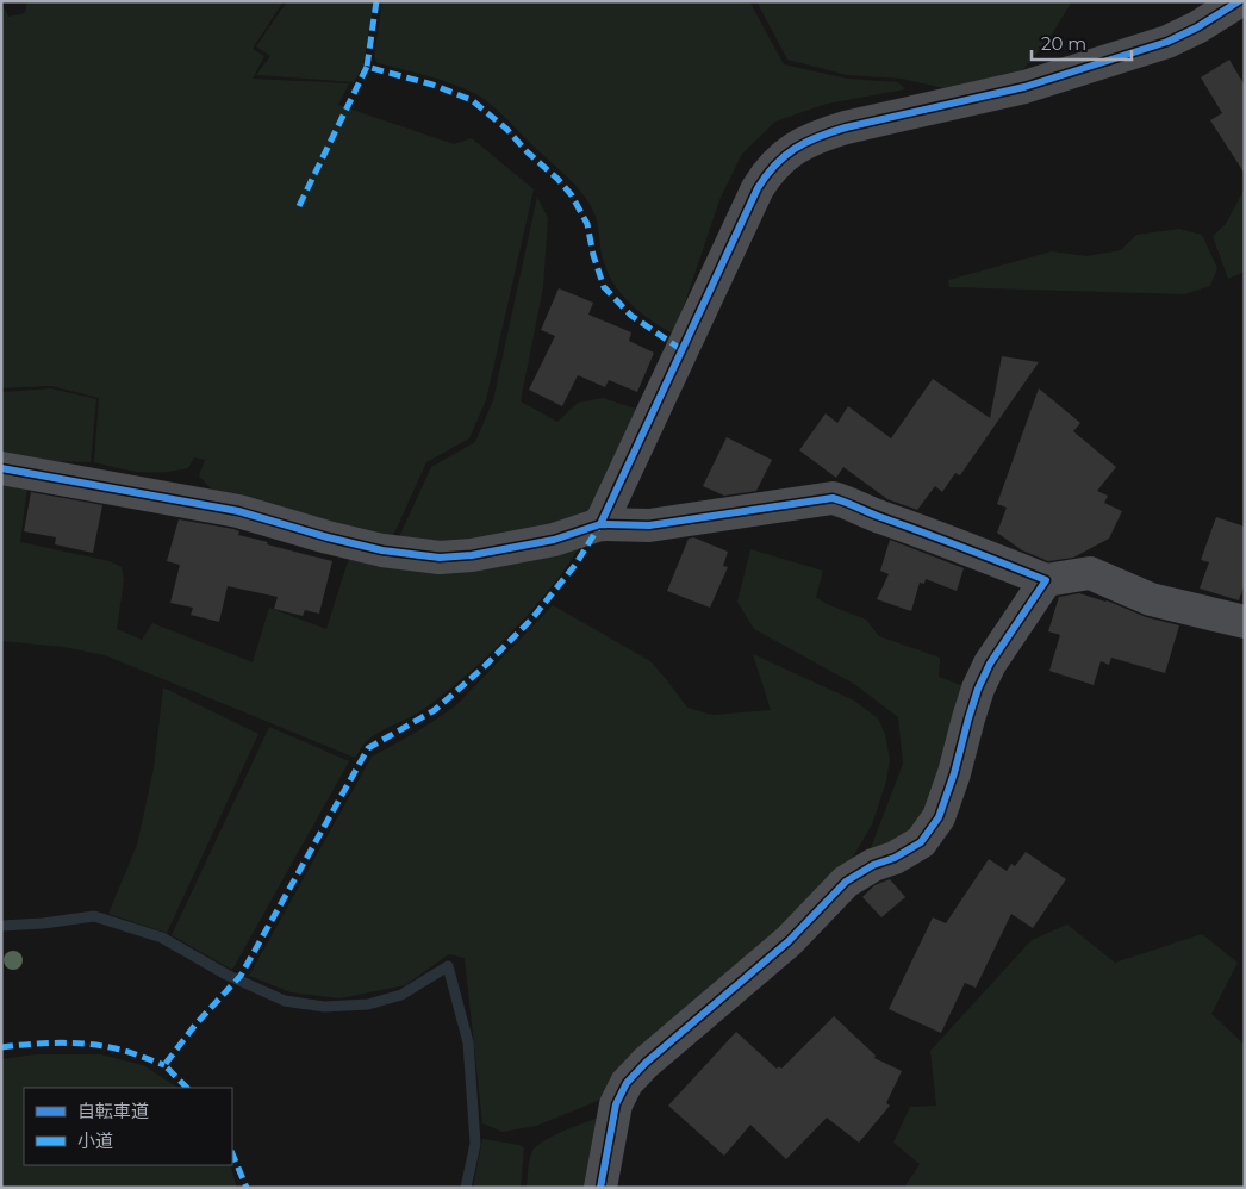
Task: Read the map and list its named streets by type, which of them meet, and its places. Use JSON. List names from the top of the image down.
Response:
{
  "legend": ["自転車道", "小道"],
  "scale_bar": "20 m"
}
